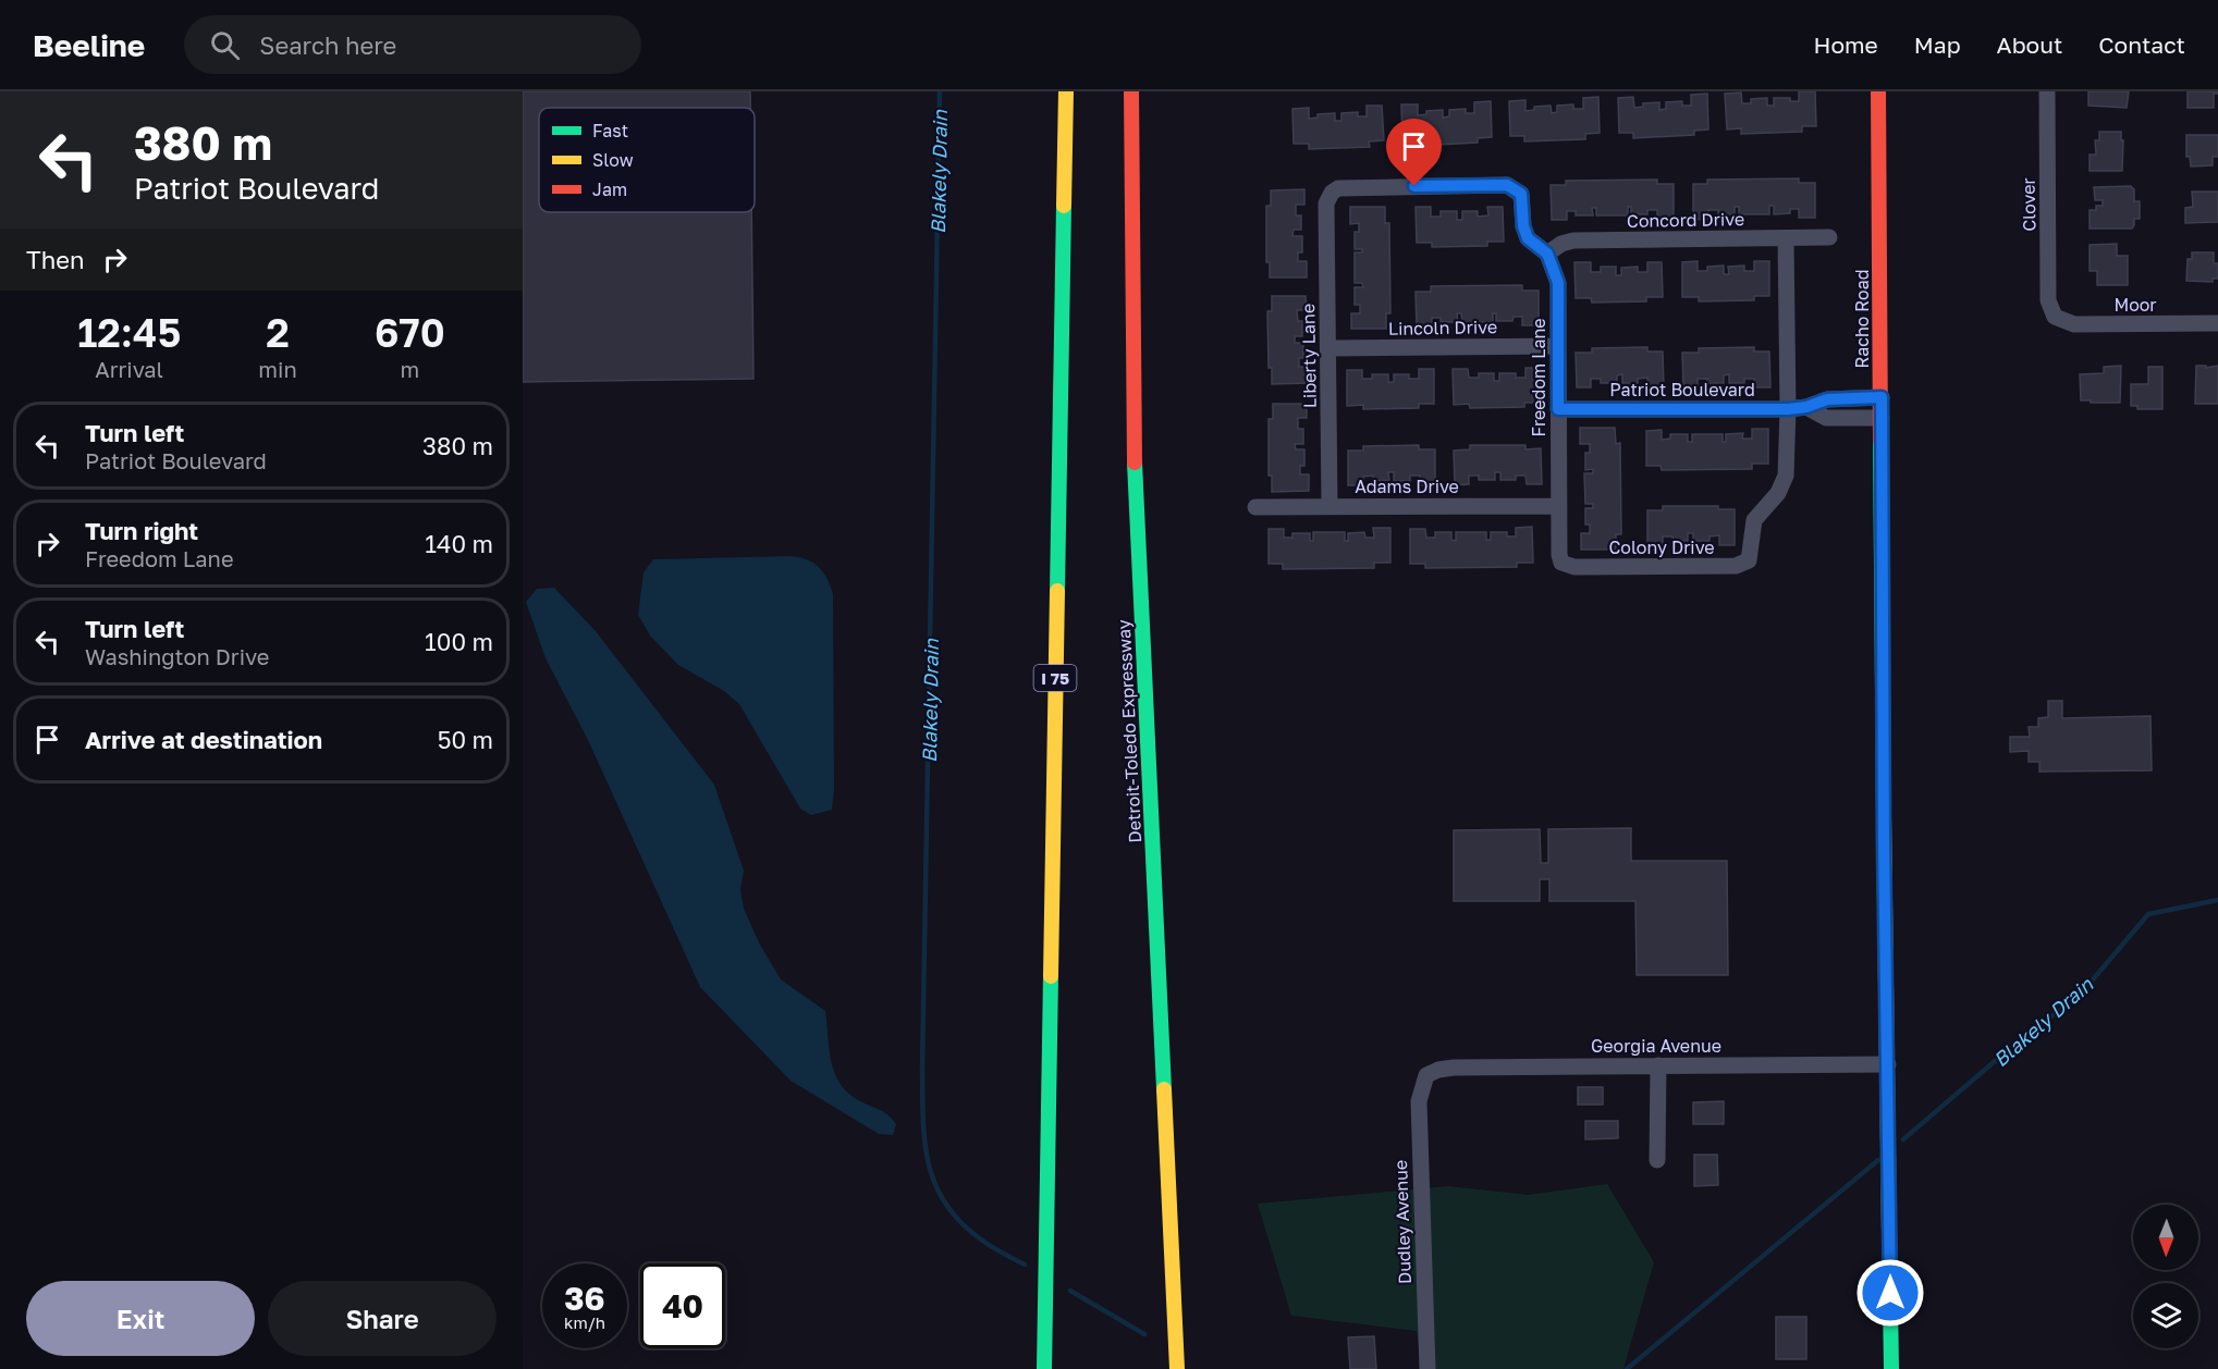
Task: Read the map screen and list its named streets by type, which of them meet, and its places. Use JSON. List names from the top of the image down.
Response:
{
  "streets": {
    "main road": ["Racho Road", "I 75", "Detroit-Toledo Expressway"],
    "street": [
      "Clover",
      "Concord Drive",
      "Moor",
      "Lincoln Drive",
      "Liberty Lane",
      "Freedom Lane",
      "Patriot Boulevard",
      "Adams Drive",
      "Colony Drive",
      "Georgia Avenue",
      "Dudley Avenue"
    ]
  },
  "crossings": [
    ["Clover", "Moor"],
    ["Concord Drive", "Freedom Lane"],
    ["Racho Road", "Patriot Boulevard"],
    ["Racho Road", "Georgia Avenue"],
    ["Lincoln Drive", "Liberty Lane"],
    ["Lincoln Drive", "Freedom Lane"],
    ["Liberty Lane", "Freedom Lane"],
    ["Liberty Lane", "Adams Drive"],
    ["Freedom Lane", "Patriot Boulevard"],
    ["Freedom Lane", "Adams Drive"],
    ["Freedom Lane", "Colony Drive"],
    ["Patriot Boulevard", "Colony Drive"],
    ["Georgia Avenue", "Dudley Avenue"]
  ],
  "water": ["Blakely Drain"],
  "legend": ["Fast", "Slow", "Jam"],
  "north": "bottom",
  "page": {
    "header": "Beeline",
    "search": "Search here",
    "nav": [
      "Home",
      "Map",
      "About",
      "Contact"
    ],
    "turn": ["380 m", "Patriot Boulevard"],
    "then": "Then",
    "eta": [
      "12:45",
      "Arrival",
      "2",
      "min",
      "670",
      "m"
    ],
    "list": [
      {
        "name": "Turn left",
        "note": "Patriot Boulevard",
        "value": "380 m"
      },
      {
        "name": "Turn right",
        "note": "Freedom Lane",
        "value": "140 m"
      },
      {
        "name": "Turn left",
        "note": "Washington Drive",
        "value": "100 m"
      },
      {
        "name": "Arrive at destination",
        "value": "50 m"
      }
    ],
    "speed": "36 km/h",
    "limit": "40",
    "buttons": ["Exit", "Share"]
  }
}
